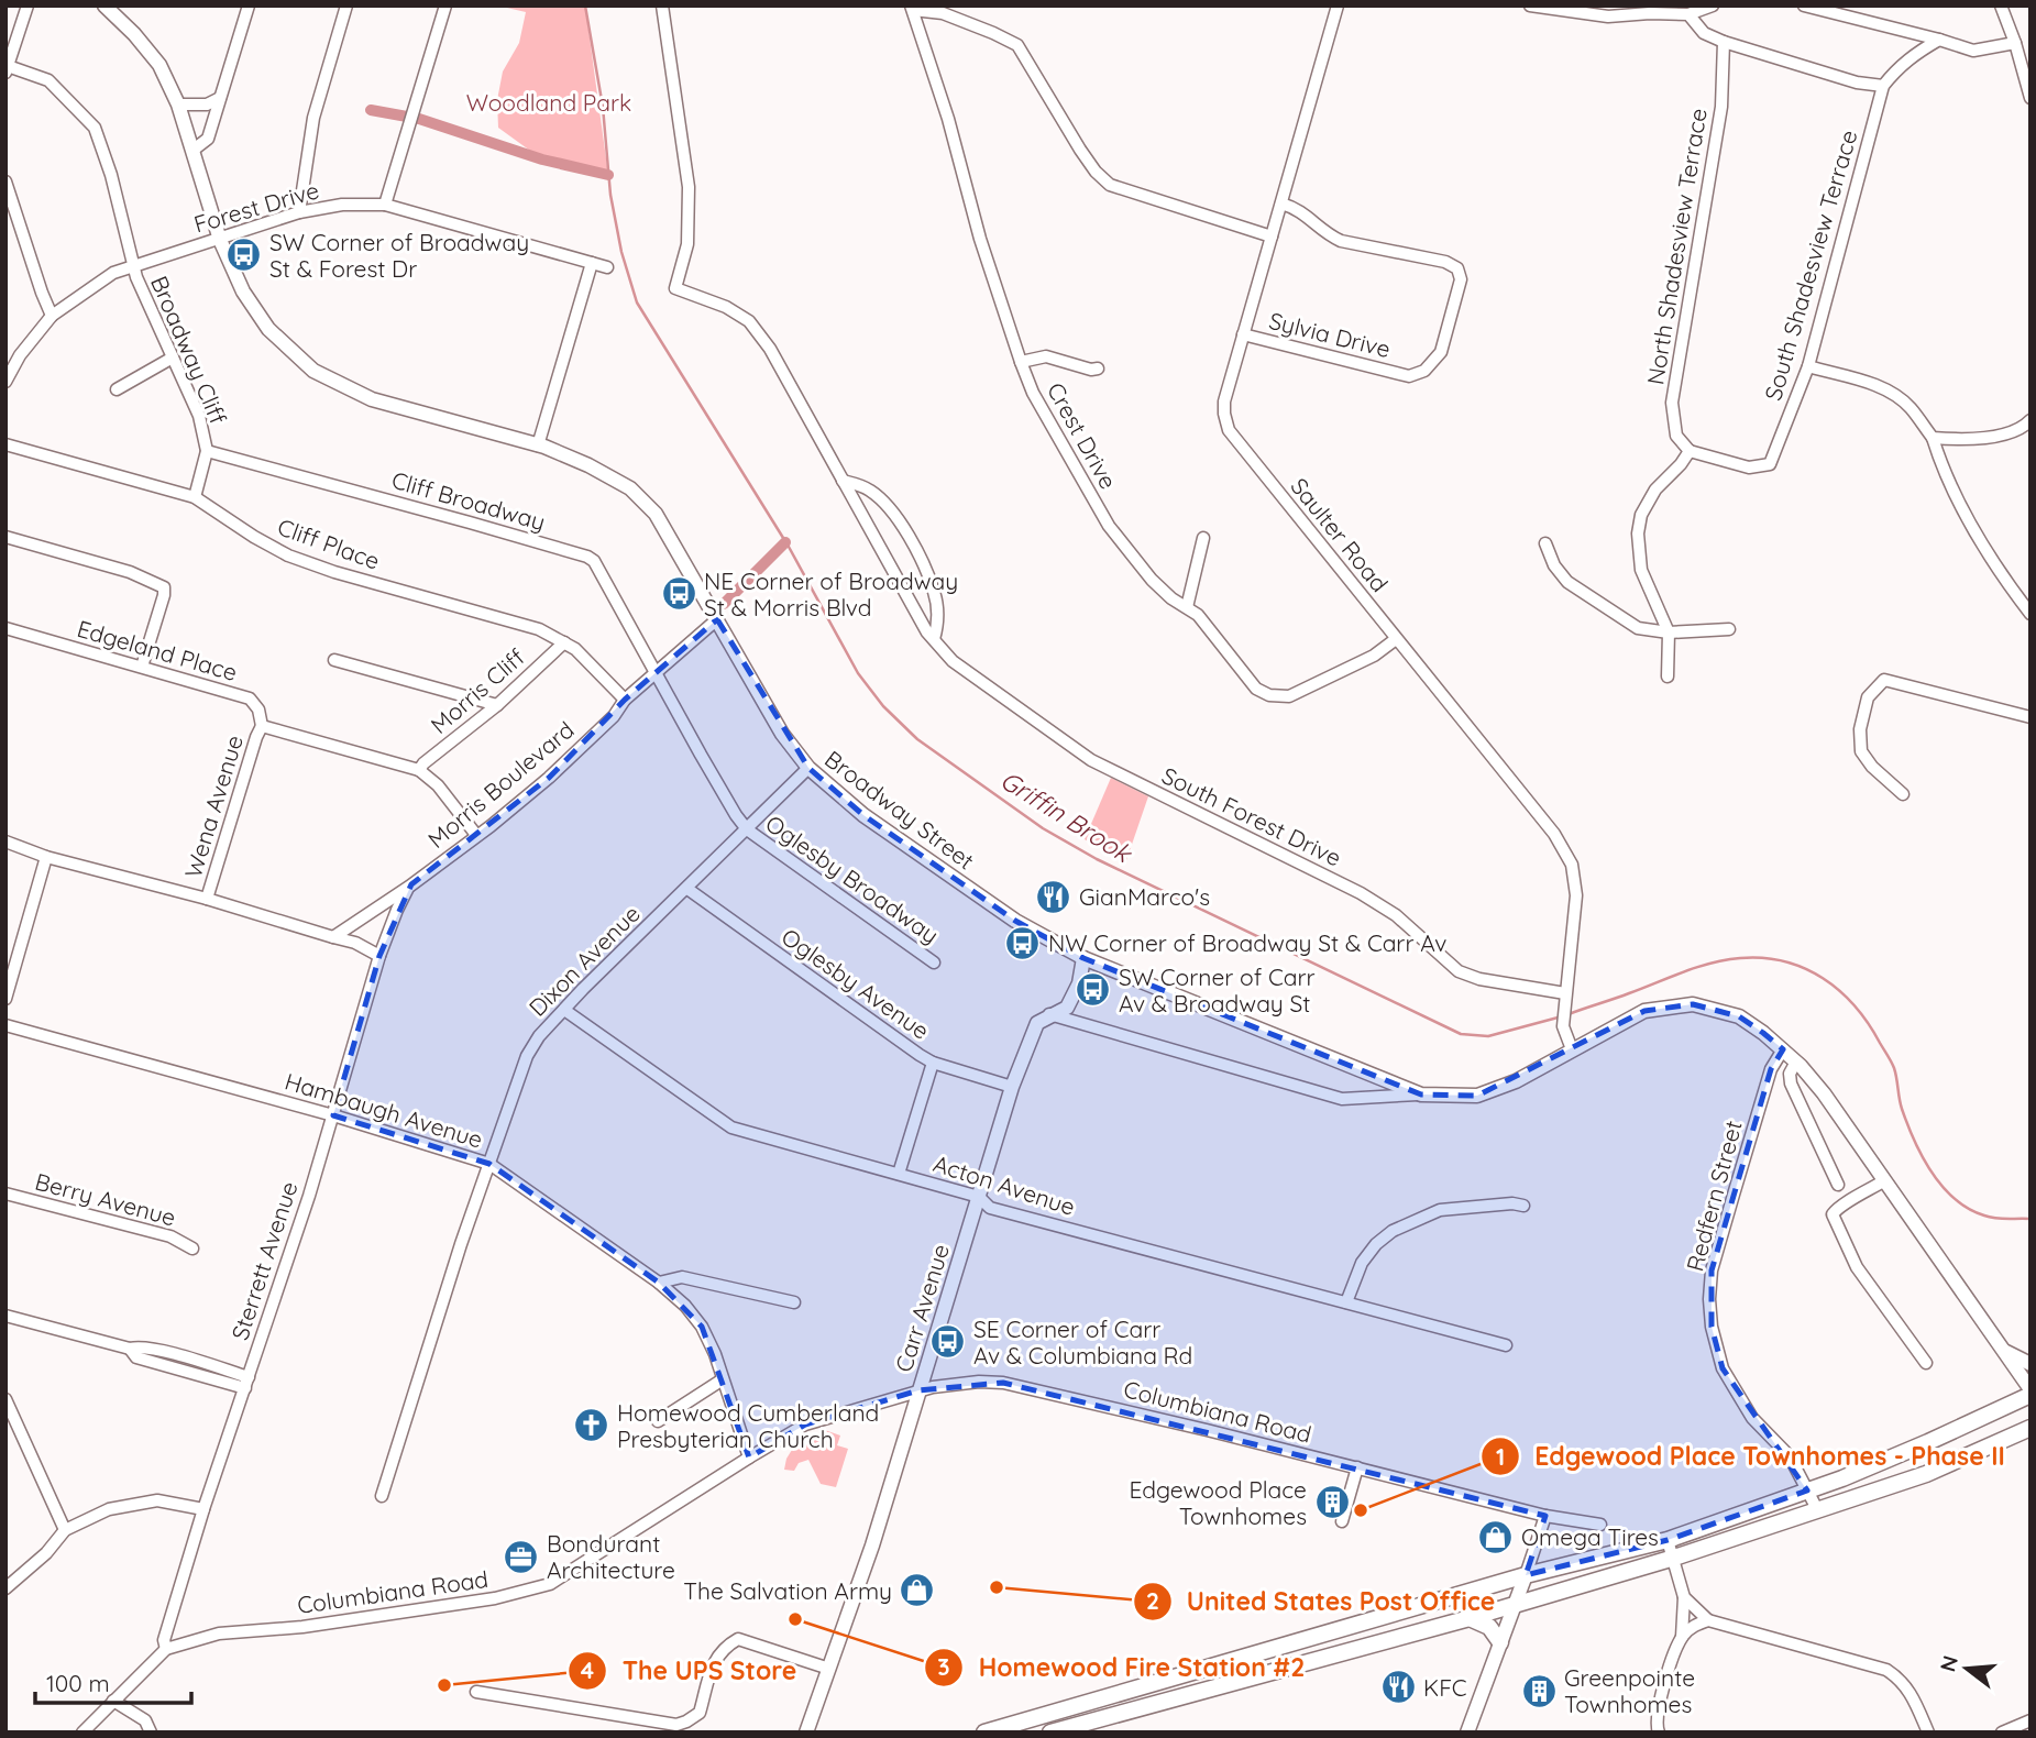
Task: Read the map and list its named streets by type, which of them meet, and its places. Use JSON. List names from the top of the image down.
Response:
{
  "streets": {
    "street": [
      "Forest Drive",
      "North Shadesview Terrace",
      "South Shadesview Terrace",
      "Sylvia Drive",
      "Broadway Cliff",
      "Crest Drive",
      "Cliff Broadway",
      "Saulter Road",
      "Cliff Place",
      "Edgeland Place",
      "Morris Cliff",
      "Morris Boulevard",
      "Wena Avenue",
      "Broadway Street",
      "South Forest Drive",
      "Oglesby Broadway",
      "Dixon Avenue",
      "Oglesby Avenue",
      "Hambaugh Avenue",
      "Acton Avenue",
      "Redfern Street",
      "Berry Avenue",
      "Sterrett Avenue",
      "Carr Avenue",
      "Columbiana Road"
    ]
  },
  "crossings": [
    ["Forest Drive", "Broadway Cliff"],
    ["Forest Drive", "Broadway Street"],
    ["North Shadesview Terrace", "South Shadesview Terrace"],
    ["Sylvia Drive", "Saulter Road"],
    ["Broadway Cliff", "Cliff Broadway"],
    ["Crest Drive", "Saulter Road"],
    ["Cliff Broadway", "Morris Boulevard"],
    ["Cliff Broadway", "Oglesby Broadway"],
    ["Cliff Broadway", "Dixon Avenue"],
    ["Saulter Road", "Broadway Street"],
    ["Saulter Road", "South Forest Drive"],
    ["Cliff Place", "Morris Cliff"],
    ["Cliff Place", "Morris Boulevard"],
    ["Edgeland Place", "Wena Avenue"],
    ["Morris Boulevard", "Broadway Street"],
    ["Morris Boulevard", "Sterrett Avenue"],
    ["Broadway Street", "Dixon Avenue"],
    ["Broadway Street", "Redfern Street"],
    ["Broadway Street", "Carr Avenue"],
    ["Oglesby Broadway", "Dixon Avenue"],
    ["Dixon Avenue", "Oglesby Avenue"],
    ["Dixon Avenue", "Hambaugh Avenue"],
    ["Dixon Avenue", "Acton Avenue"],
    ["Oglesby Avenue", "Carr Avenue"],
    ["Hambaugh Avenue", "Sterrett Avenue"],
    ["Hambaugh Avenue", "Columbiana Road"],
    ["Acton Avenue", "Carr Avenue"],
    ["Sterrett Avenue", "Columbiana Road"],
    ["Carr Avenue", "Columbiana Road"]
  ],
  "water": ["Griffin Brook"],
  "parks": ["Woodland Park"],
  "places": {
    "bus stop": [
      "SW Corner of Broadway St & Forest Dr",
      "NE Corner of Broadway St & Morris Blvd",
      "NW Corner of Broadway St & Carr Av",
      "SW Corner of Carr Av & Broadway St",
      "SE Corner of Carr Av & Columbiana Rd"
    ],
    "restaurant": ["GianMarco's", "KFC"],
    "church": ["Homewood Cumberland Presbyterian Church"],
    "building": ["Edgewood Place Townhomes", "Greenpointe Townhomes"],
    "other": [
      "Edgewood Place Townhomes - Phase II",
      "United States Post Office",
      "Homewood Fire Station #2",
      "The UPS Store"
    ],
    "shop": ["Omega Tires", "The Salvation Army"],
    "office": ["Bondurant Architecture"]
  },
  "scale_bar": "100 m",
  "north": "left"
}
